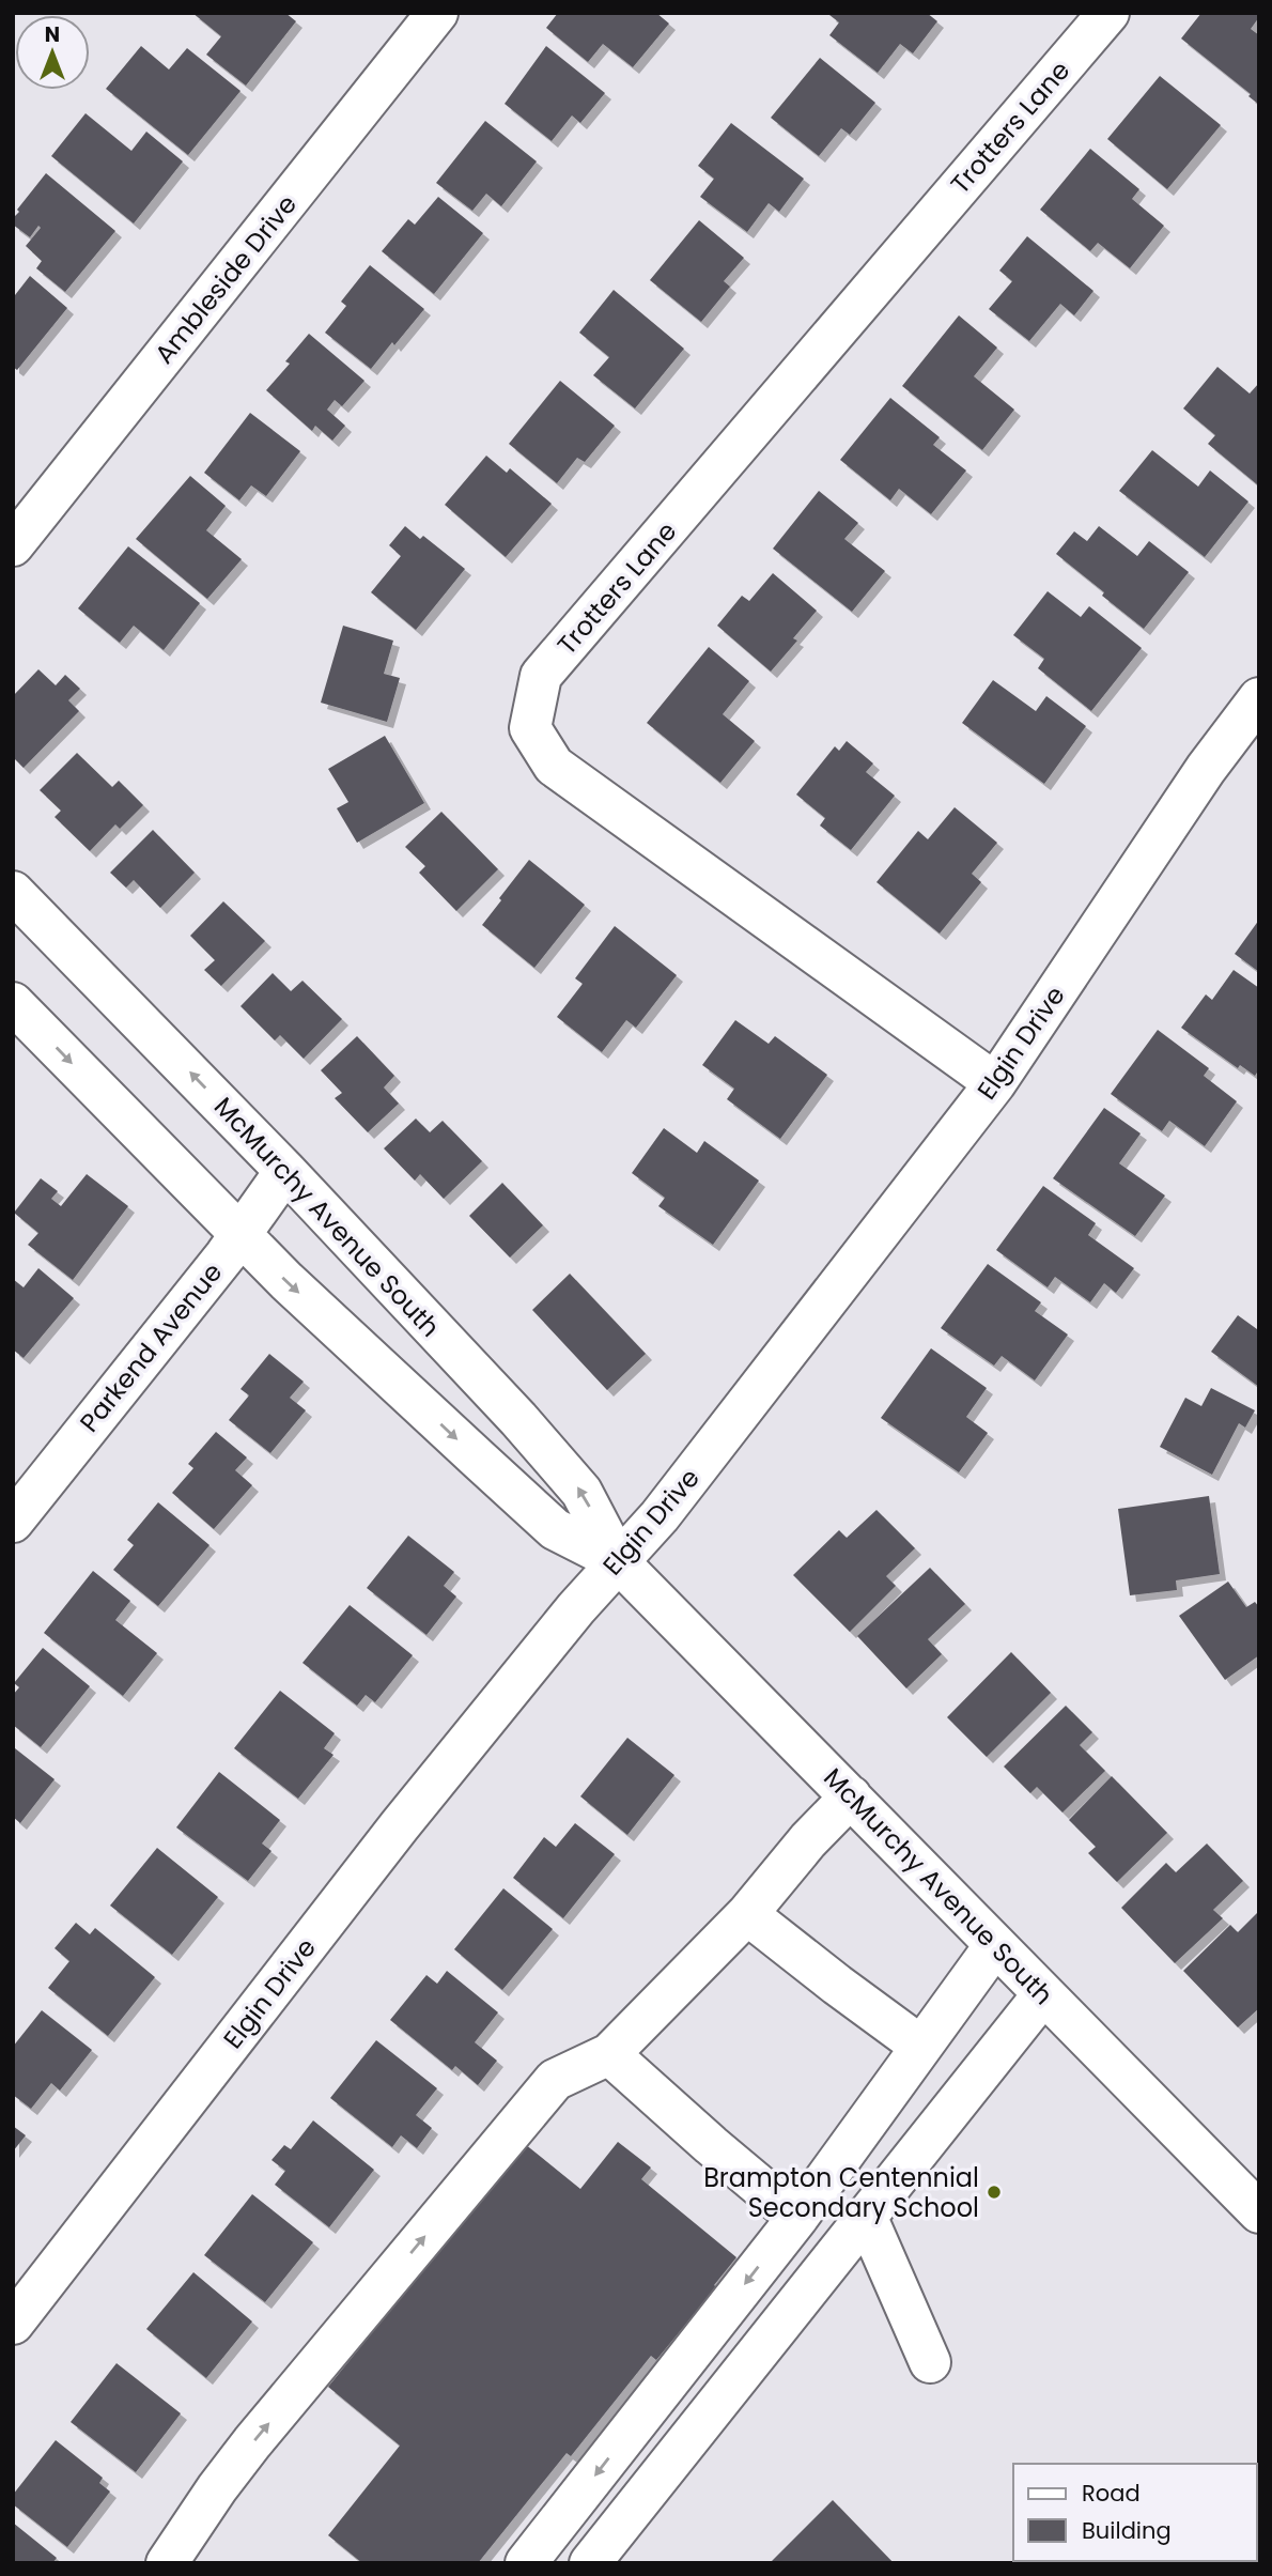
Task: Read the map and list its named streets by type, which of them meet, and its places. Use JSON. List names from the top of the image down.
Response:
{
  "streets": {
    "street": [
      "Trotters Lane",
      "Ambleside Drive",
      "Elgin Drive",
      "McMurchy Avenue South",
      "Parkend Avenue"
    ]
  },
  "crossings": [
    ["Trotters Lane", "Elgin Drive"],
    ["Elgin Drive", "McMurchy Avenue South"],
    ["McMurchy Avenue South", "Parkend Avenue"]
  ],
  "places": ["Brampton Centennial Secondary School"],
  "legend": ["Road", "Building"],
  "north": "top"
}
